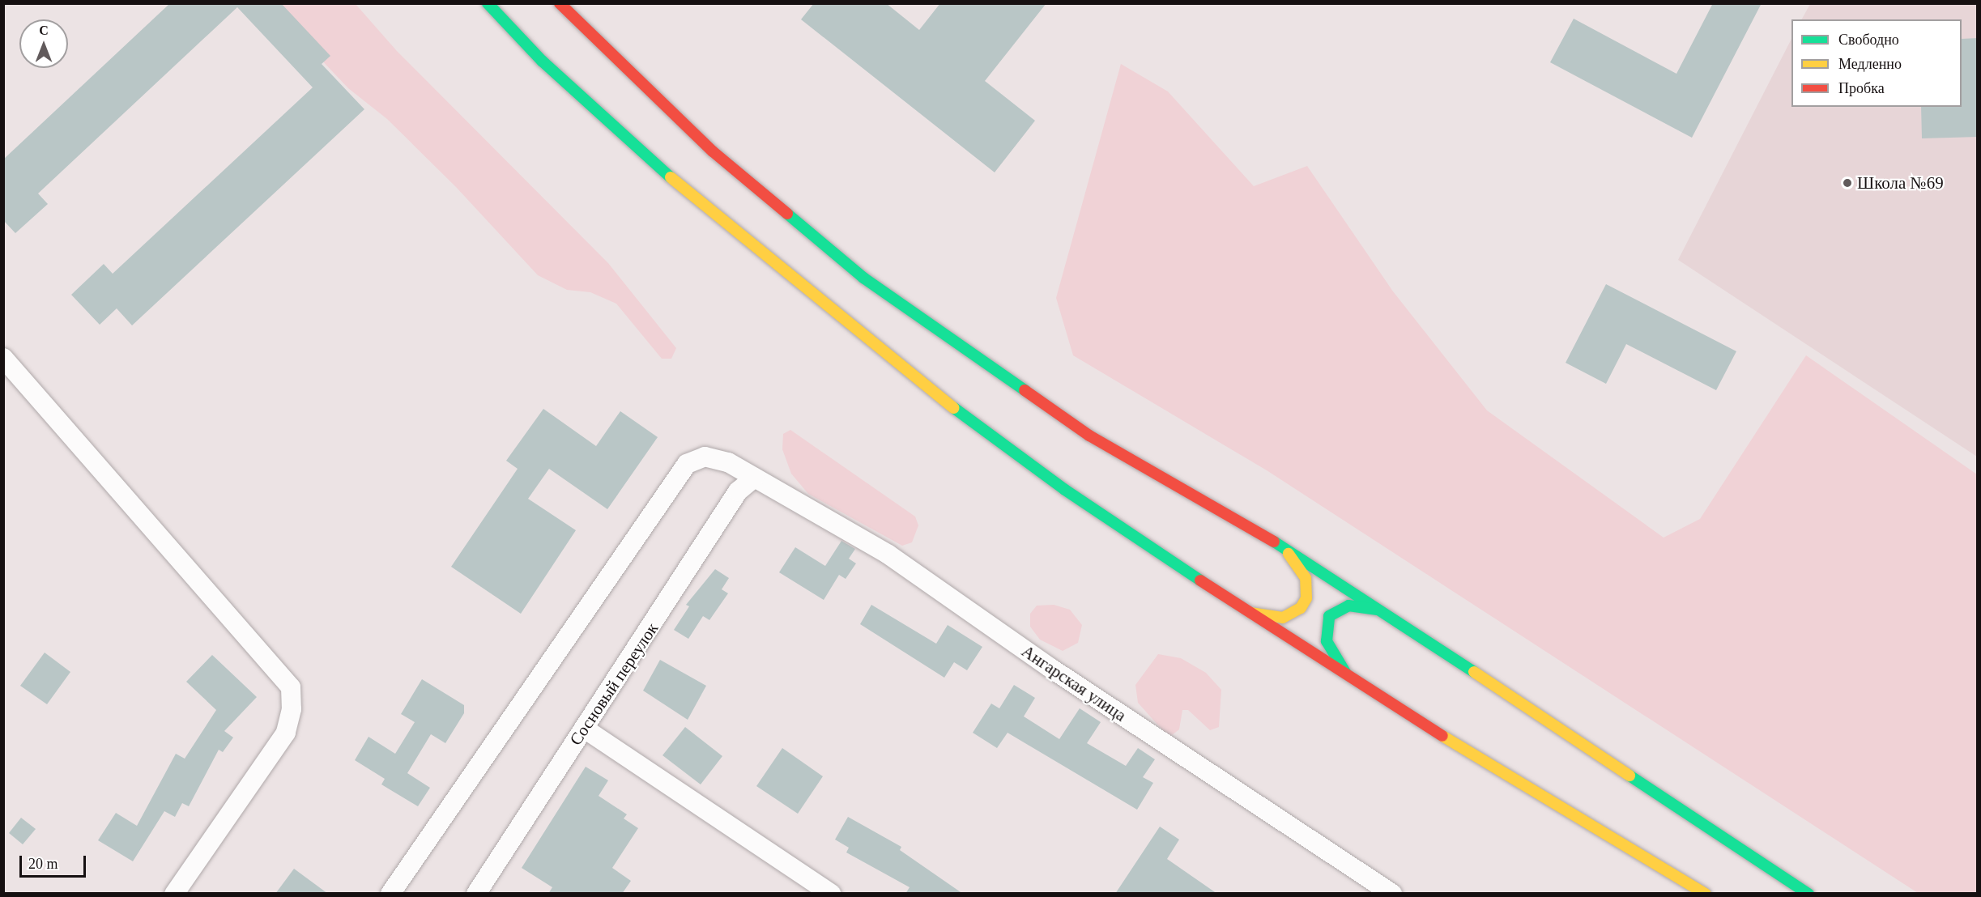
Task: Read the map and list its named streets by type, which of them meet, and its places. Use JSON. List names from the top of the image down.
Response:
{
  "streets": {
    "street": ["Ангарская улица", "Сосновый переулок"]
  },
  "crossings": [
    ["Ангарская улица", "Сосновый переулок"]
  ],
  "places": ["Школа №69"],
  "legend": ["Свободно", "Медленно", "Пробка"],
  "scale_bar": "20 m",
  "north": "top"
}
